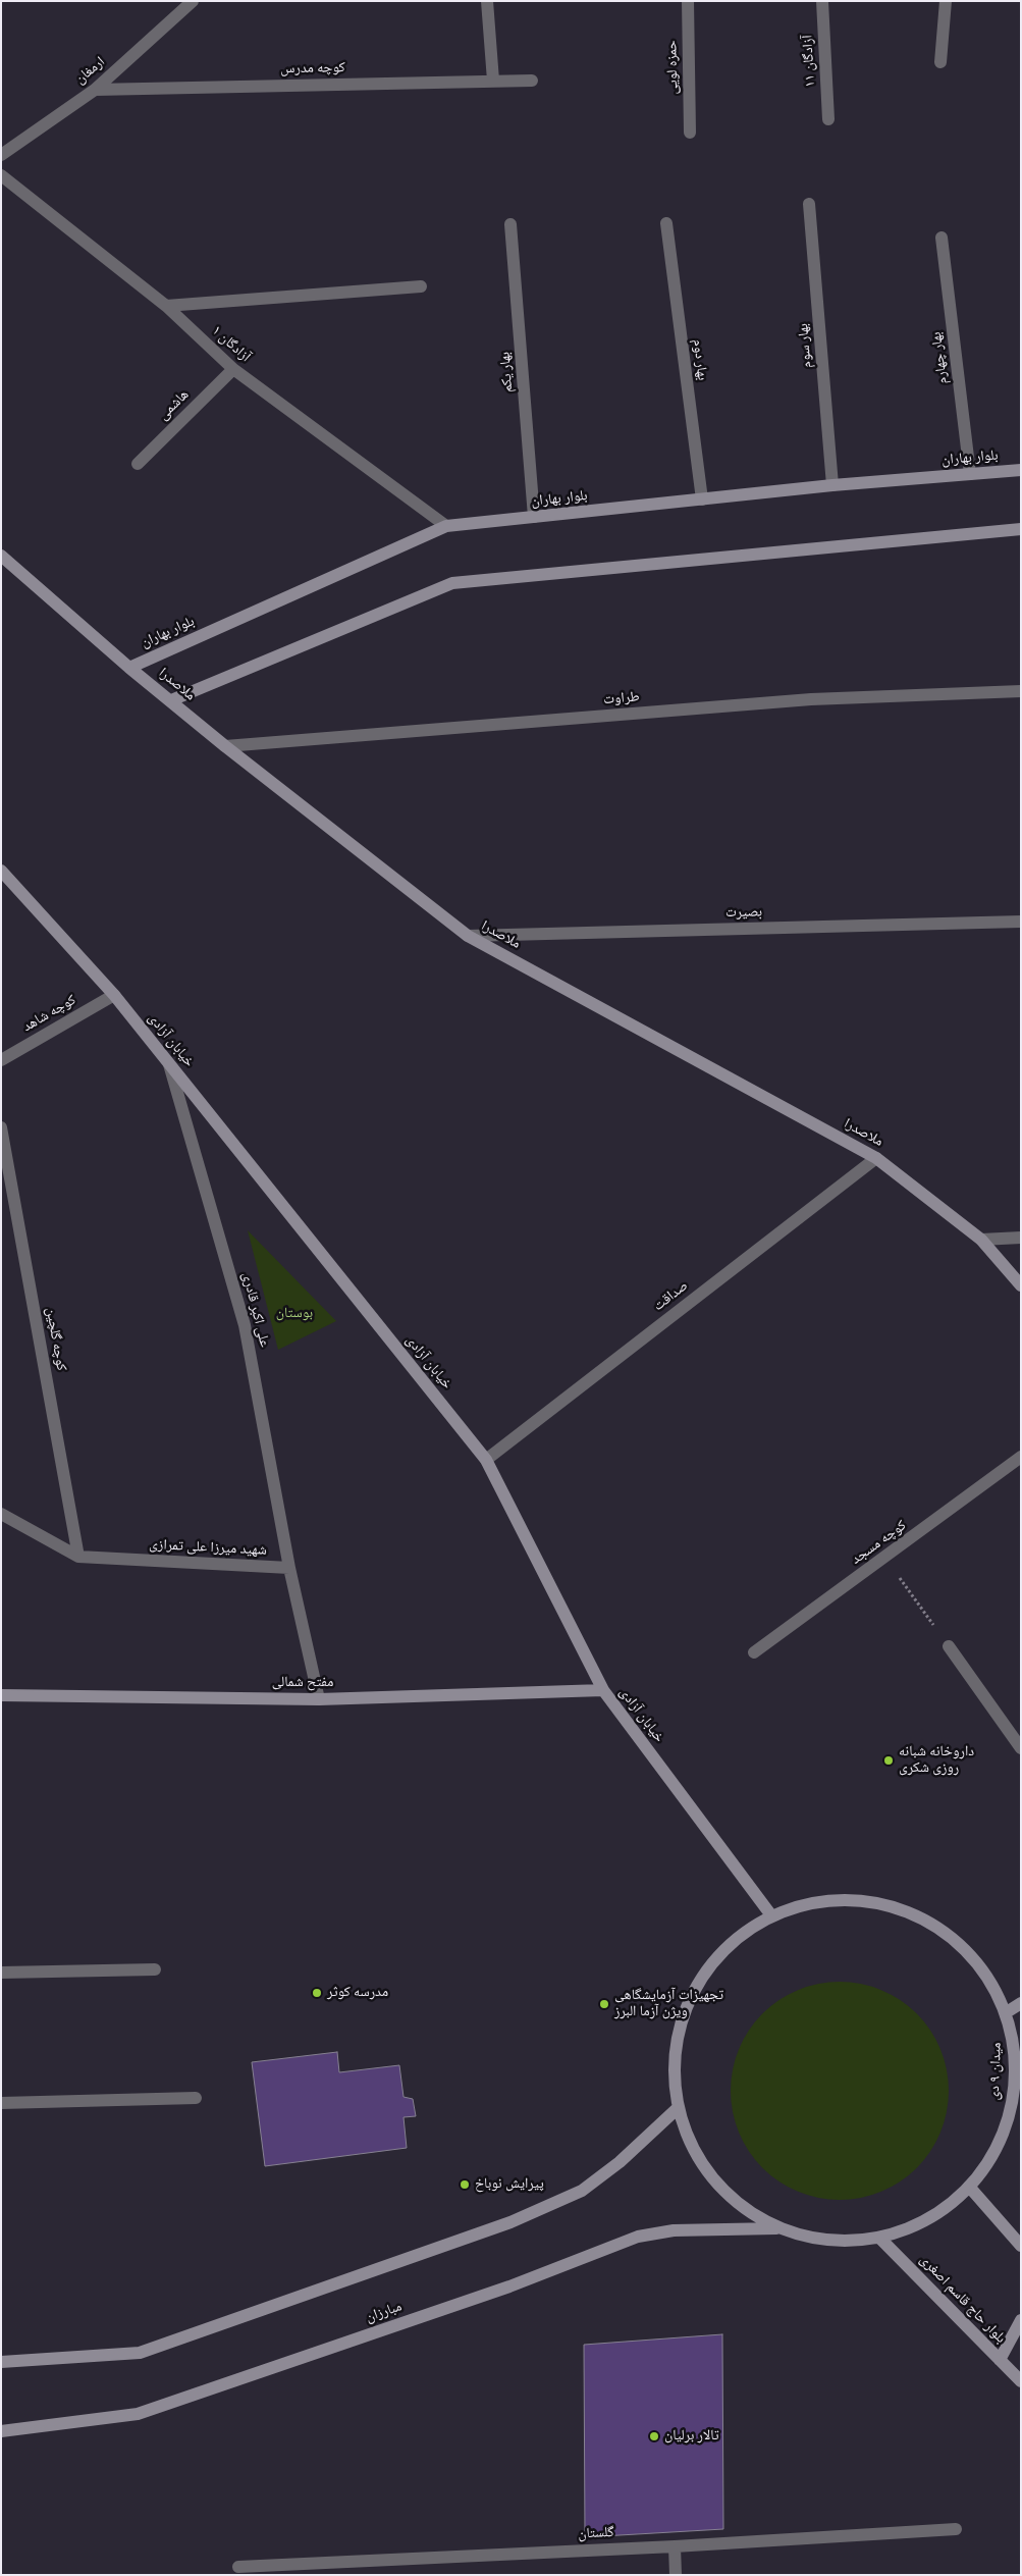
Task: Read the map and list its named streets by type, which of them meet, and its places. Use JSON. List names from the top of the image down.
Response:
{
  "streets": {
    "street": [
      "آزادگان ۱۱",
      "حمزه لویی",
      "کوچه مدرس",
      "ارمغان",
      "آزادگان ۱",
      "بهار سوم",
      "بهار چهارم",
      "بهار دوم",
      "بهار یکم",
      "هاشمی",
      "بلوار بهاران",
      "ملاصدرا",
      "طراوت",
      "بصیرت",
      "کوچه شاهد",
      "خیابان آزادی",
      "صداقت",
      "علی اکبر قادری",
      "کوچه گلچین",
      "کوچه مسجد",
      "شهید میرزا علی تمرازی",
      "مفتح شمالی",
      "میدان ۹ دی",
      "بلوار حاج قاسم اصغری",
      "مبارزان",
      "گلستان"
    ]
  },
  "crossings": [
    ["کوچه مدرس", "ارمغان"],
    ["آزادگان ۱", "هاشمی"],
    ["آزادگان ۱", "بلوار بهاران"],
    ["بهار سوم", "بلوار بهاران"],
    ["بهار چهارم", "بلوار بهاران"],
    ["بهار دوم", "بلوار بهاران"],
    ["بهار یکم", "بلوار بهاران"],
    ["بلوار بهاران", "ملاصدرا"],
    ["ملاصدرا", "طراوت"],
    ["ملاصدرا", "بصیرت"],
    ["ملاصدرا", "صداقت"],
    ["کوچه شاهد", "خیابان آزادی"],
    ["خیابان آزادی", "صداقت"],
    ["خیابان آزادی", "علی اکبر قادری"],
    ["خیابان آزادی", "مفتح شمالی"],
    ["خیابان آزادی", "میدان ۹ دی"],
    ["علی اکبر قادری", "شهید میرزا علی تمرازی"],
    ["کوچه گلچین", "شهید میرزا علی تمرازی"],
    ["میدان ۹ دی", "بلوار حاج قاسم اصغری"],
    ["میدان ۹ دی", "مبارزان"]
  ],
  "parks": ["بوستان"],
  "places": [
    "داروخانه شبانه روزی شکری",
    "مدرسه کوثر",
    "تجهیزات آزمایشگاهی ویژن آزما البرز",
    "پیرایش نوباخ",
    "تالار برلیان"
  ]
}
